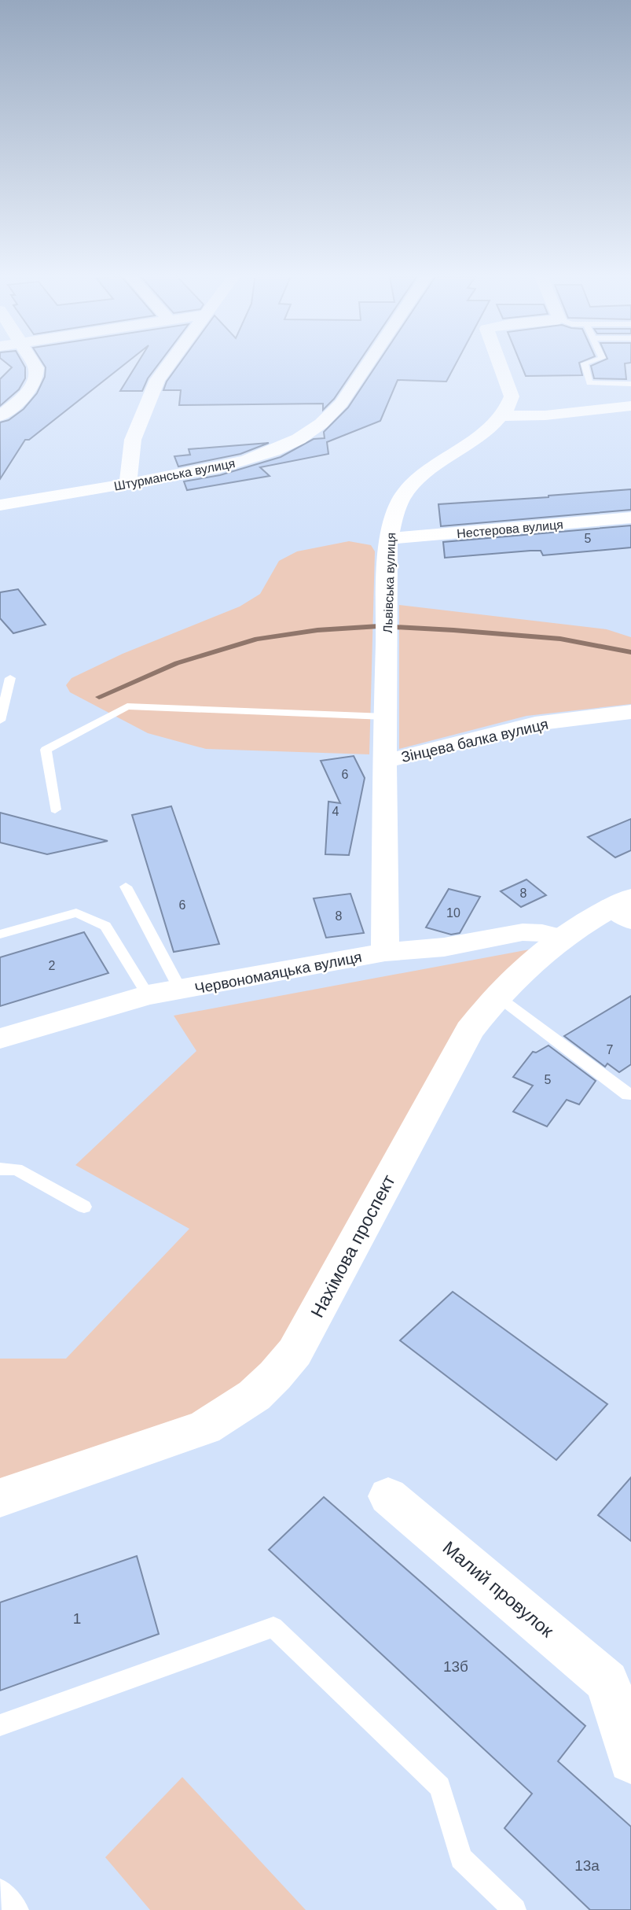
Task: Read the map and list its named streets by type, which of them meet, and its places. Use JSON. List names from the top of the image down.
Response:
{
  "streets": {
    "main road": ["Нахімова проспект"],
    "street": [
      "Штурманська вулиця",
      "Нестерова вулиця",
      "Львівська вулиця",
      "Зінцева балка вулиця",
      "Червономаяцька вулиця",
      "Малий провулок"
    ]
  },
  "crossings": [
    ["Нестерова вулиця", "Львівська вулиця"],
    ["Львівська вулиця", "Зінцева балка вулиця"],
    ["Львівська вулиця", "Червономаяцька вулиця"],
    ["Червономаяцька вулиця", "Нахімова проспект"]
  ],
  "house_numbers": [
    "5",
    "6",
    "4",
    "8",
    "6",
    "10",
    "8",
    "2",
    "7",
    "5",
    "1",
    "13б",
    "13а"
  ]
}
